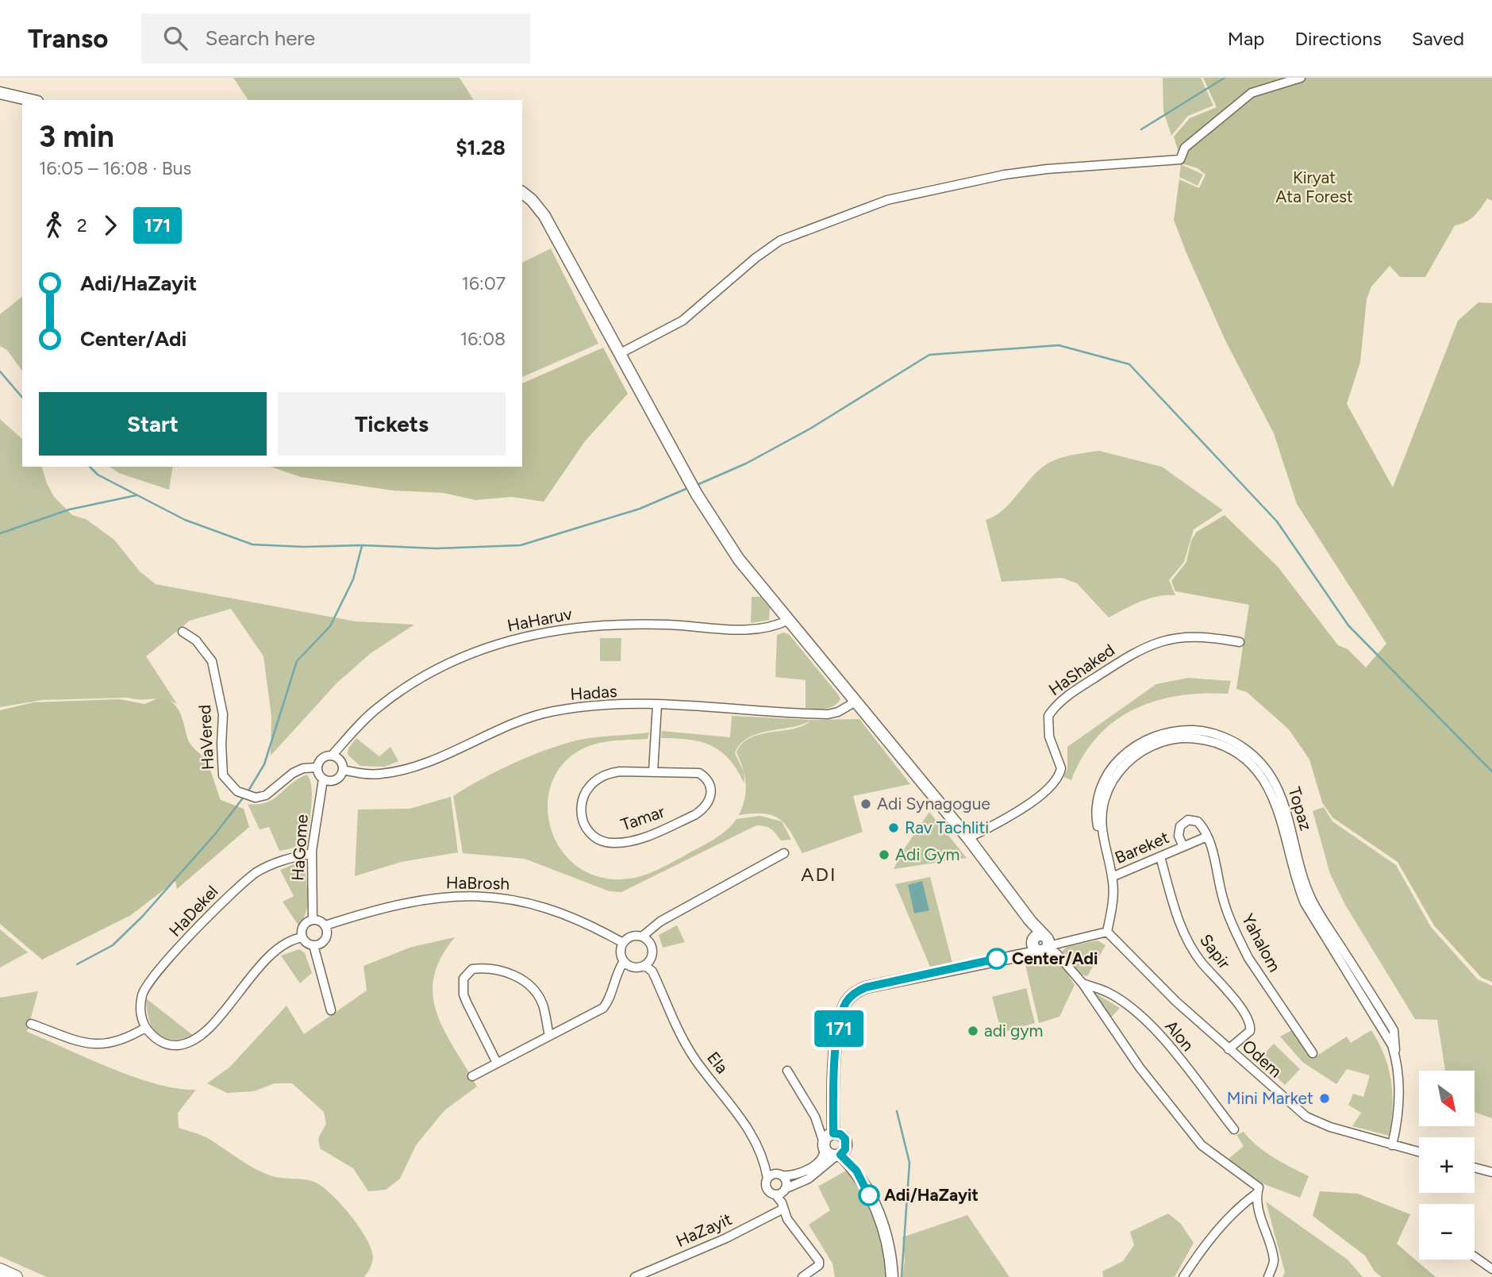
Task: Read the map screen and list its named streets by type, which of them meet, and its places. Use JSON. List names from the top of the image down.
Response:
{
  "streets": {
    "street": [
      "HaHaruv",
      "HaShaked",
      "Hadas",
      "HaVered",
      "Topaz",
      "Tamar",
      "HaGome",
      "Bareket",
      "HaBrosh",
      "HaDekel",
      "Yahalom",
      "Sapir",
      "Alon",
      "Odem",
      "Ela",
      "HaZayit"
    ]
  },
  "crossings": [
    ["HaHaruv", "Hadas"],
    ["HaHaruv", "HaVered"],
    ["HaHaruv", "HaGome"],
    ["Hadas", "HaVered"],
    ["Hadas", "HaGome"],
    ["HaVered", "HaGome"],
    ["Topaz", "Bareket"],
    ["Topaz", "Odem"],
    ["HaGome", "HaBrosh"],
    ["HaGome", "HaDekel"],
    ["Bareket", "Sapir"],
    ["HaBrosh", "Ela"],
    ["Sapir", "Odem"]
  ],
  "districts": ["ADI"],
  "parks": ["Kiryat Ata Forest"],
  "places": [
    "Adi Synagogue",
    "Rav Tachliti",
    "Adi Gym",
    "Center/Adi",
    "adi gym",
    "Mini Market",
    "Adi/HaZayit"
  ],
  "lines": ["bus line 171"],
  "north": "bottom right",
  "page": {
    "header": "Transo",
    "search": "Search here",
    "nav": ["Map", "Directions", "Saved"],
    "on_map": "171",
    "heading": ["3 min", "16:05 – 16:08 · Bus", "$1.28"],
    "legs": ["2", "171"],
    "list": [
      {
        "name": "Adi/HaZayit",
        "value": "16:07"
      },
      {
        "name": "Center/Adi",
        "value": "16:08"
      }
    ],
    "buttons": ["Start", "Tickets"],
    "map_buttons": ["+", "−"]
  }
}
